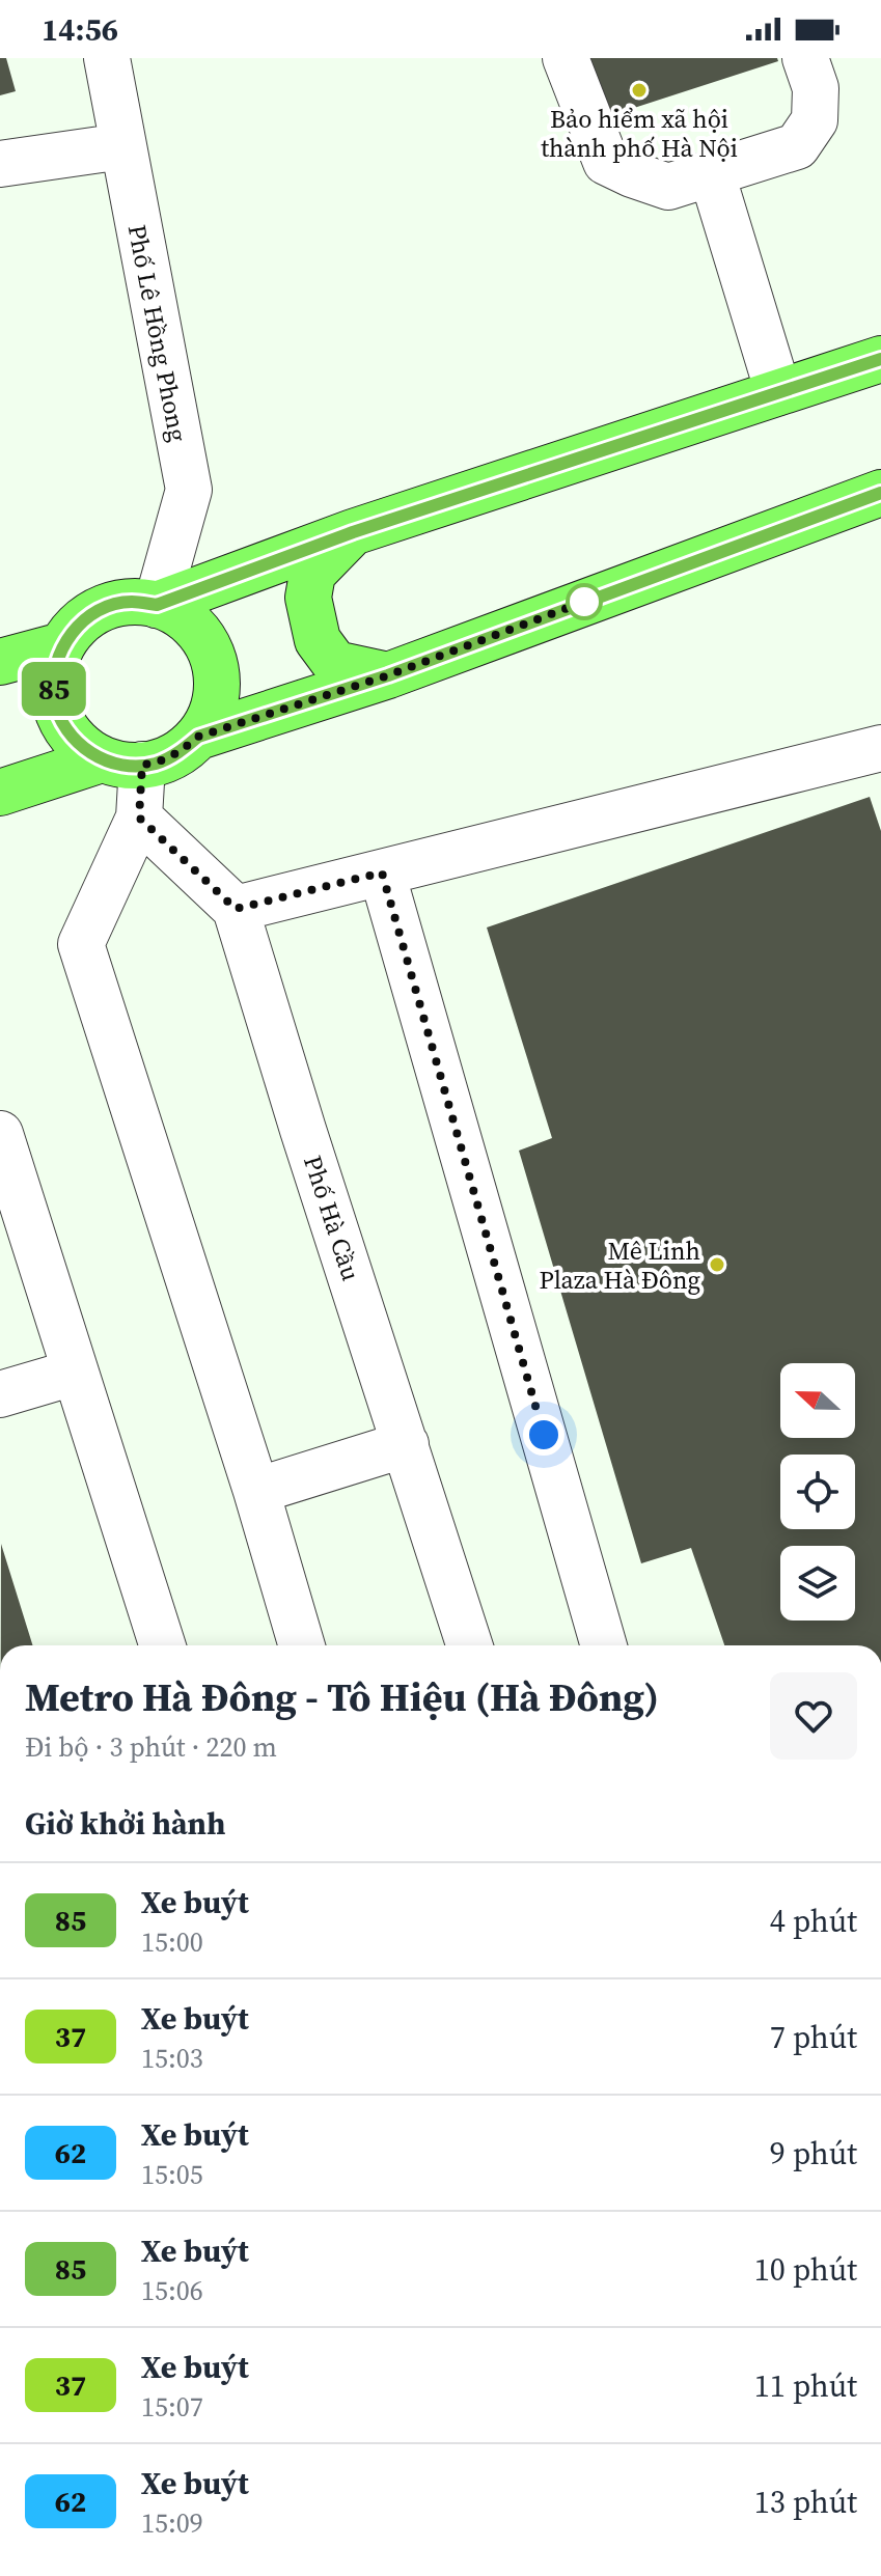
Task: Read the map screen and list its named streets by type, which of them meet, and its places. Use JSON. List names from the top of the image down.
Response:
{
  "streets": {
    "street": ["Phố Lê Hồng Phong", "Phố Hà Cầu"]
  },
  "places": ["Bảo hiểm xã hội thành phố Hà Nội", "Mê Linh Plaza Hà Đông"],
  "lines": ["bus line 85"],
  "north": "left",
  "page": {
    "status": "14:56",
    "on_map": "85",
    "heading": [
      ["Metro Hà Đông - Tô Hiệu (Hà Đông)", "Đi bộ · 3 phút · 220 m"],
      "Giờ khởi hành"
    ],
    "list": [
      {
        "mark": "85",
        "name": "Xe buýt",
        "note": "15:00",
        "value": "4 phút"
      },
      {
        "mark": "37",
        "name": "Xe buýt",
        "note": "15:03",
        "value": "7 phút"
      },
      {
        "mark": "62",
        "name": "Xe buýt",
        "note": "15:05",
        "value": "9 phút"
      },
      {
        "mark": "85",
        "name": "Xe buýt",
        "note": "15:06",
        "value": "10 phút"
      },
      {
        "mark": "37",
        "name": "Xe buýt",
        "note": "15:07",
        "value": "11 phút"
      },
      {
        "mark": "62",
        "name": "Xe buýt",
        "note": "15:09",
        "value": "13 phút"
      }
    ]
  }
}
